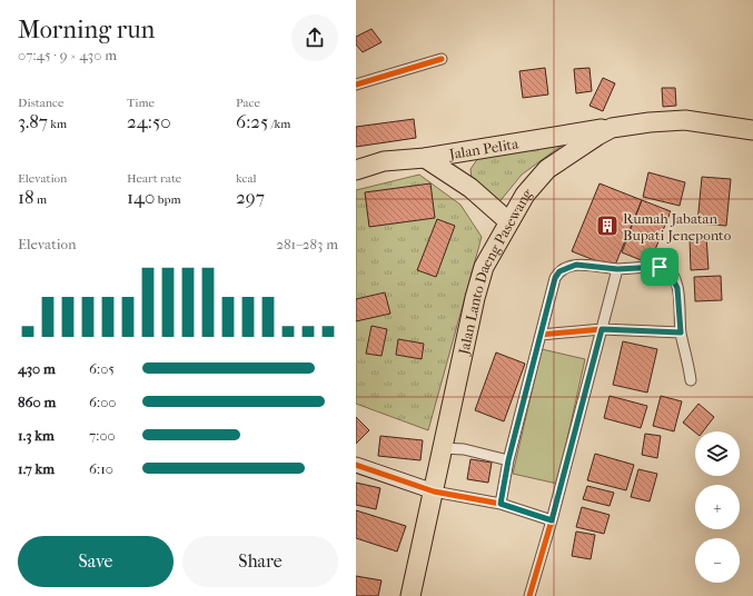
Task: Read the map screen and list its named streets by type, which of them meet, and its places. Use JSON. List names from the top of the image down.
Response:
{
  "streets": {
    "highway": ["Jalan Pelita", "Jalan Lanto Daeng Pasewang"]
  },
  "crossings": [
    ["Jalan Pelita", "Jalan Lanto Daeng Pasewang"]
  ],
  "places": {
    "building": ["Rumah Jabatan Bupati Jeneponto"]
  },
  "page": {
    "heading": ["Morning run", "07:45 · 9 × 430 m"],
    "stats": [
      ["Distance", "3.87 km"],
      ["Time", "24:50"],
      ["Pace", "6:25 /km"],
      ["Elevation", "18 m"],
      ["Heart rate", "140 bpm"],
      ["kcal", "297"]
    ],
    "chart": ["Elevation", "281–283 m"],
    "list": [
      {
        "name": "430 m",
        "note": "6:05"
      },
      {
        "name": "860 m",
        "note": "6:00"
      },
      {
        "name": "1.3 km",
        "note": "7:00"
      },
      {
        "name": "1.7 km",
        "note": "6:10"
      }
    ],
    "map_buttons": ["+", "−"],
    "buttons": ["Save", "Share"]
  }
}
